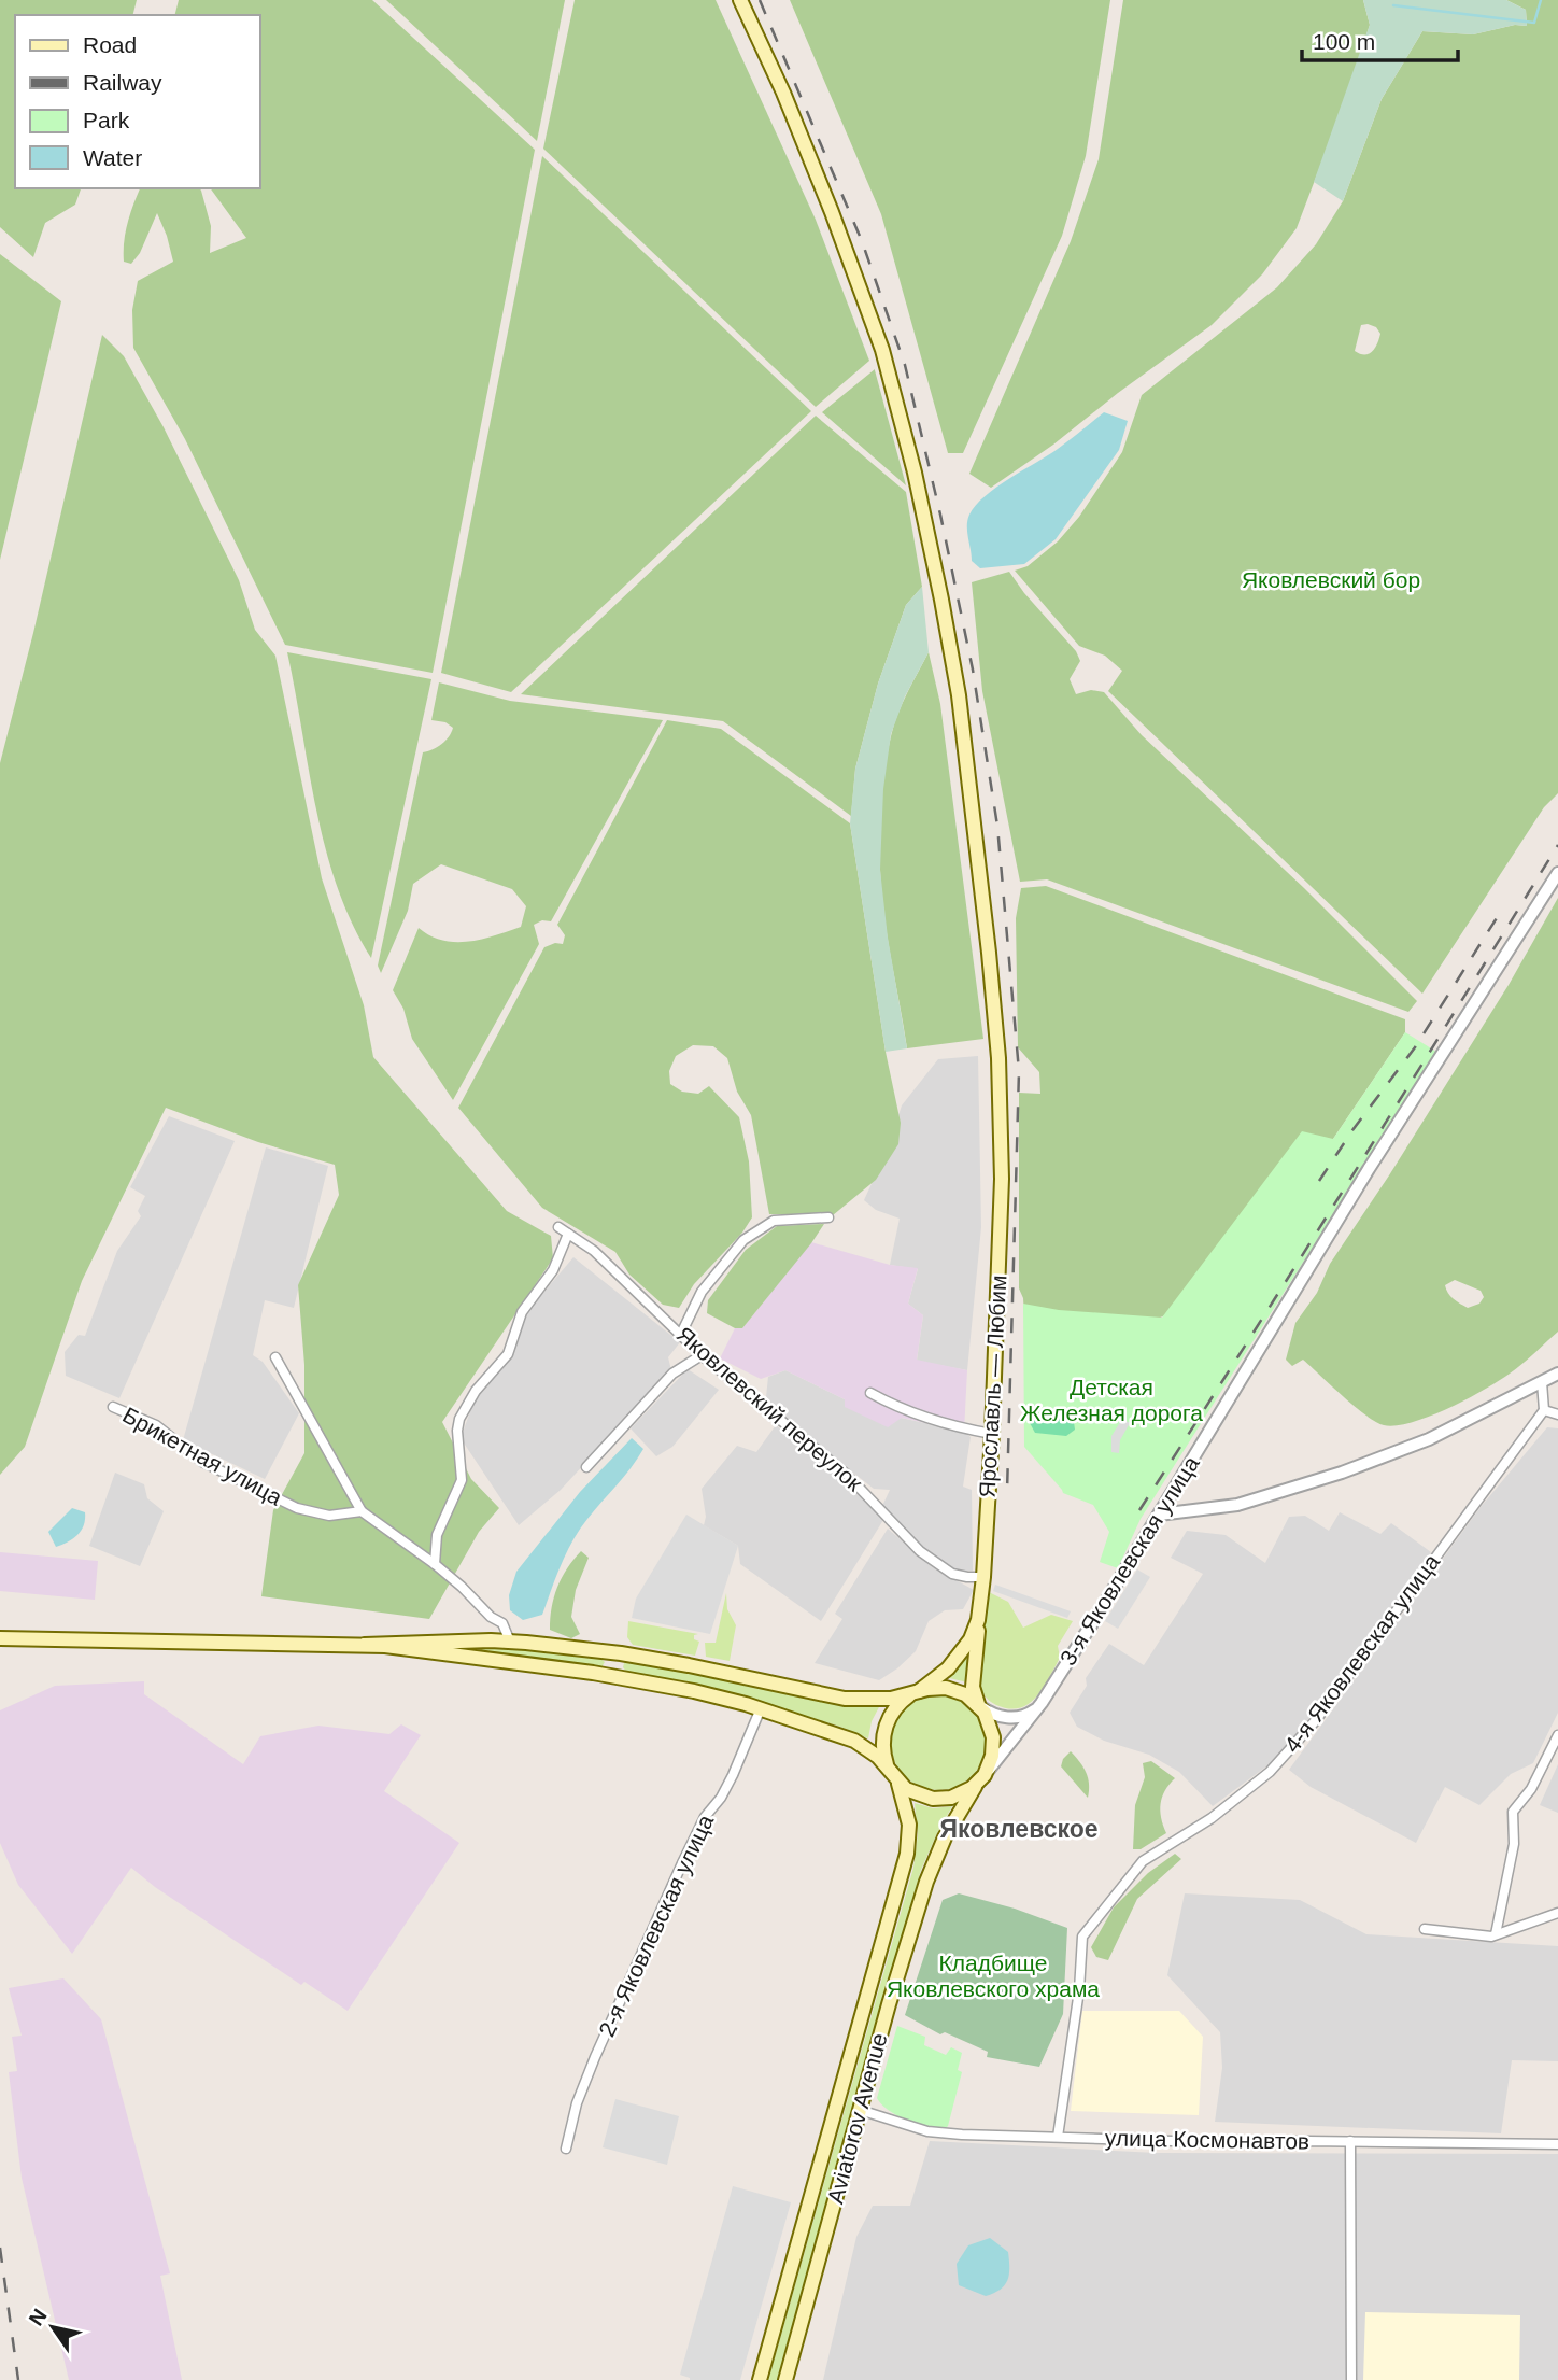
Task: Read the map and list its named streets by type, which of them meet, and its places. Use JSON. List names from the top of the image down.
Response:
{
  "streets": {
    "main road": ["Ярославль — Любим", "Aviatorov Avenue"],
    "street": [
      "Яковлевский переулок",
      "Брикетная улица",
      "3-я Яковлевская улица",
      "4-я Яковлевская улица",
      "2-я Яковлевская улица",
      "улица Космонавтов"
    ]
  },
  "crossings": [
    ["Ярославль — Любим", "Яковлевский переулок"],
    ["Ярославль — Любим", "3-я Яковлевская улица"],
    ["Ярославль — Любим", "Aviatorov Avenue"],
    ["3-я Яковлевская улица", "Aviatorov Avenue"],
    ["4-я Яковлевская улица", "улица Космонавтов"],
    ["Aviatorov Avenue", "улица Космонавтов"]
  ],
  "districts": ["Яковлевское"],
  "parks": ["Яковлевский бор", "Детская Железная дорога", "Кладбище Яковлевского храма"],
  "legend": [
    "Road",
    "Railway",
    "Park",
    "Water"
  ],
  "scale_bar": "100 m",
  "north": "top left"
}
